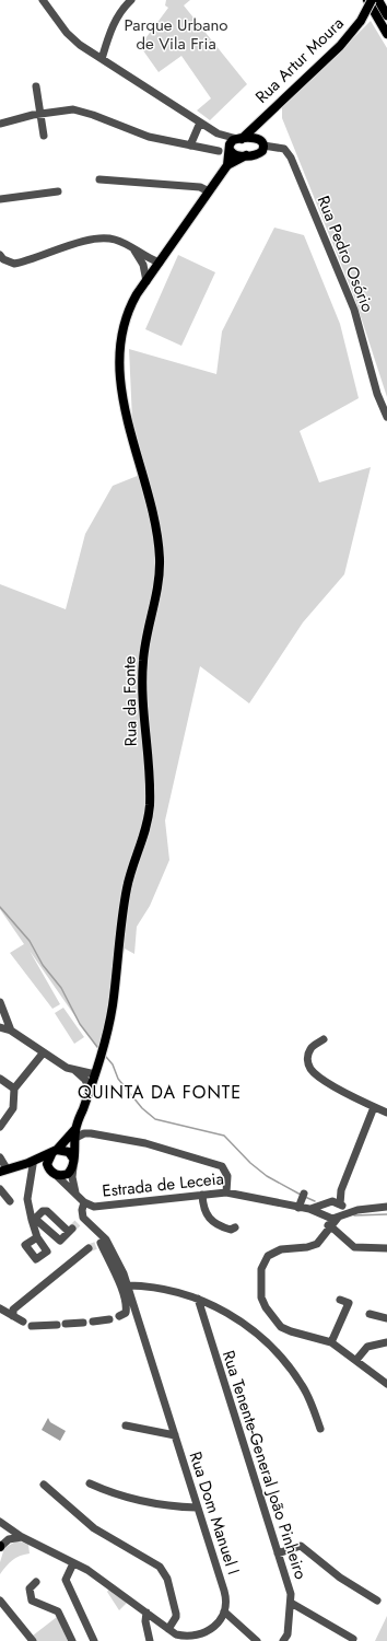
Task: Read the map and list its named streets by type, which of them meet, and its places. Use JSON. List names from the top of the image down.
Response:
{
  "streets": {
    "main road": ["Rua Artur Moura", "Rua da Fonte", "Estrada de Leceia"],
    "street": ["Rua Pedro Osório", "Rua Tenente-General João Pinheiro", "Rua Dom Manuel I"]
  },
  "crossings": [
    ["Rua Artur Moura", "Rua Pedro Osório"],
    ["Rua da Fonte", "Estrada de Leceia"],
    ["Estrada de Leceia", "Rua Dom Manuel I"]
  ],
  "districts": ["QUINTA DA FONTE"],
  "parks": ["Parque Urbano de Vila Fria"]
}
